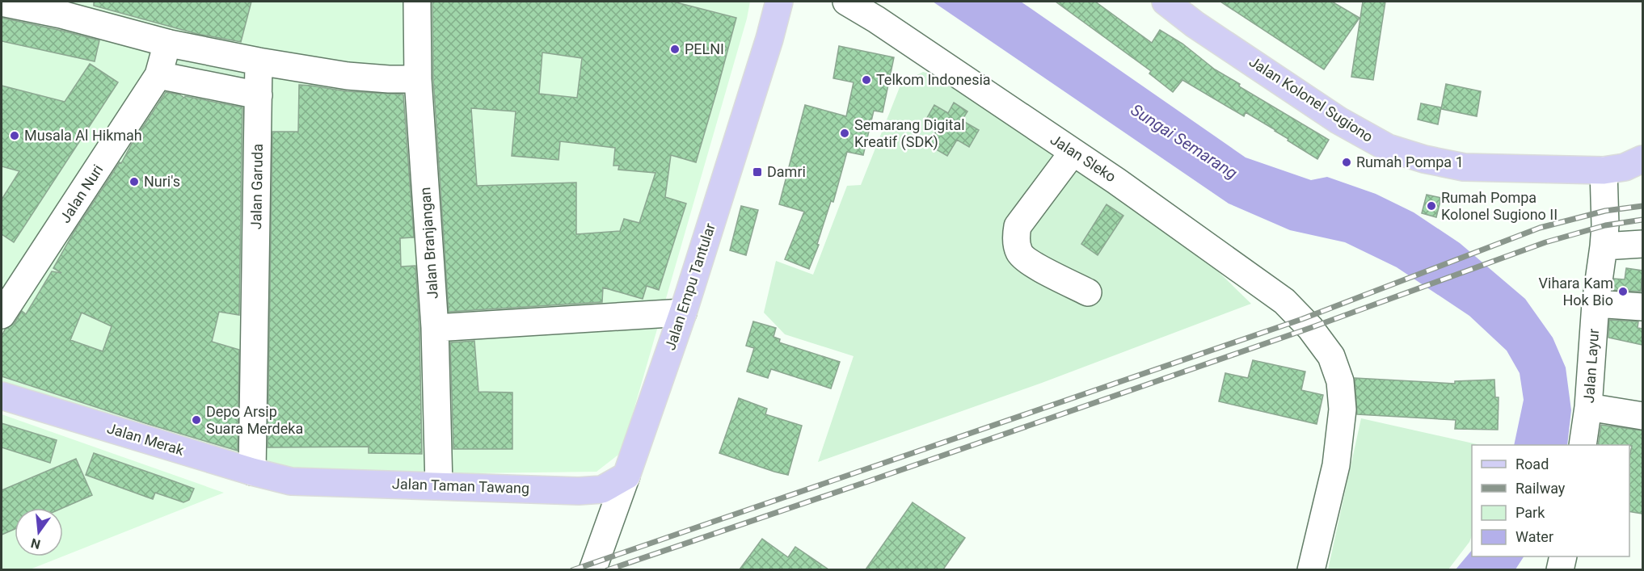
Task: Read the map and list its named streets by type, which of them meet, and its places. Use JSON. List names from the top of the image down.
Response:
{
  "streets": {
    "main road": [
      "Jalan Kolonel Sugiono",
      "Jalan Empu Tantular",
      "Jalan Merak",
      "Jalan Taman Tawang"
    ],
    "street": [
      "Jalan Sleko",
      "Jalan Garuda",
      "Jalan Nuri",
      "Jalan Branjangan",
      "Jalan Layur"
    ]
  },
  "crossings": [
    ["Jalan Kolonel Sugiono", "Jalan Layur"],
    ["Jalan Garuda", "Jalan Merak"],
    ["Jalan Branjangan", "Jalan Taman Tawang"],
    ["Jalan Empu Tantular", "Jalan Taman Tawang"],
    ["Jalan Merak", "Jalan Taman Tawang"]
  ],
  "water": ["Sungai Semarang"],
  "places": {
    "other": [
      "PELNI",
      "Telkom Indonesia",
      "Semarang Digital Kreatif (SDK)",
      "Musala Al Hikmah",
      "Rumah Pompa 1",
      "Nuri's",
      "Rumah Pompa Kolonel Sugiono II",
      "Vihara Kam Hok Bio",
      "Depo Arsip Suara Merdeka"
    ],
    "transit": ["Damri"]
  },
  "legend": [
    "Road",
    "Railway",
    "Park",
    "Water"
  ],
  "north": "bottom"
}
